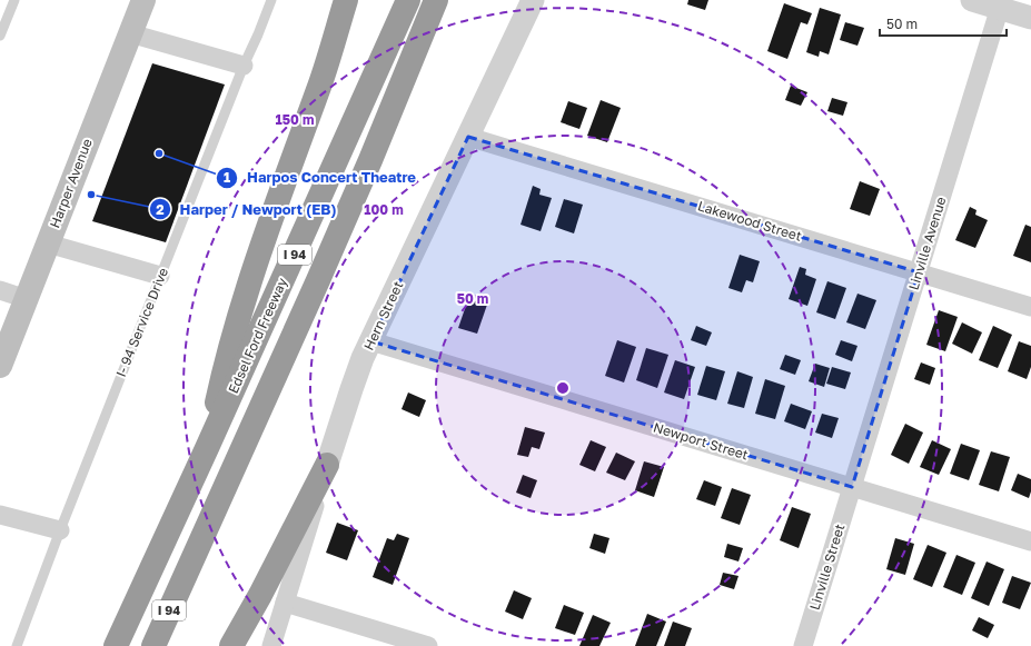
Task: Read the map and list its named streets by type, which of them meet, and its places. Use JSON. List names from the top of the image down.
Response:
{
  "streets": {
    "highway": ["I 94", "Edsel Ford Freeway"],
    "main road": ["Harper Avenue"],
    "street": [
      "Lakewood Street",
      "Linville Avenue",
      "Hern Street",
      "Newport Street",
      "Linville Street"
    ],
    "lane": ["I- 94 Service Drive"]
  },
  "crossings": [
    ["Lakewood Street", "Linville Avenue"],
    ["Lakewood Street", "Hern Street"],
    ["Linville Avenue", "Newport Street"],
    ["Linville Avenue", "Linville Street"],
    ["Hern Street", "Newport Street"],
    ["Newport Street", "Linville Street"]
  ],
  "places": ["Harpos Concert Theatre", "Harper / Newport (EB)"],
  "scale_bar": "50 m",
  "rings": ["150 m", "100 m", "50 m"]
}
